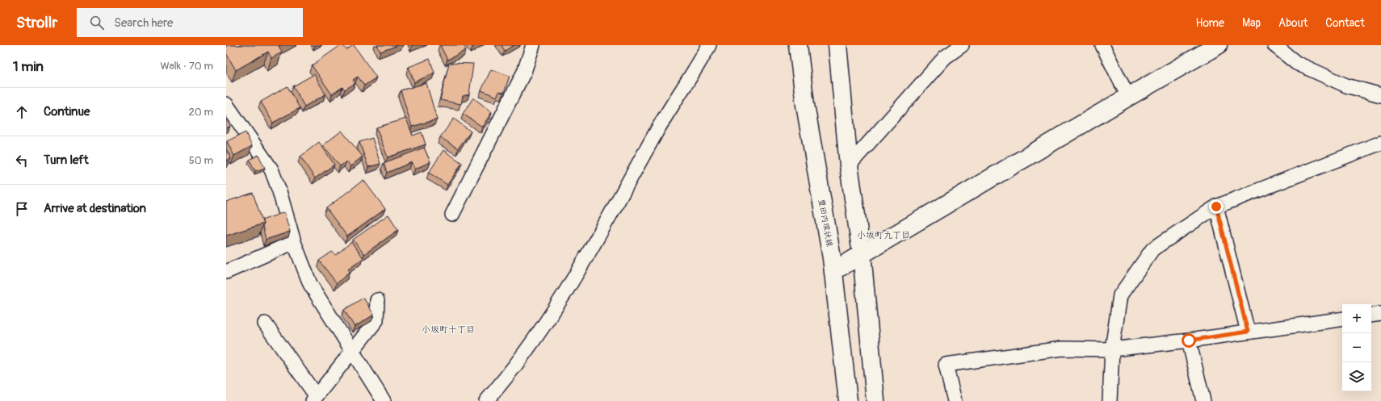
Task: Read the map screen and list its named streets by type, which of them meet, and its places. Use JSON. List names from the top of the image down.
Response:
{
  "streets": {
    "street": ["豊田内環状線"]
  },
  "districts": ["小坂町九丁目", "小坂町十丁目"],
  "page": {
    "header": "Strollr",
    "search": "Search here",
    "nav": [
      "Home",
      "Map",
      "About",
      "Contact"
    ],
    "heading": ["1 min", "Walk · 70 m"],
    "list": [
      ["Continue", "20 m"],
      ["Turn left", "50 m"],
      "Arrive at destination"
    ],
    "map_buttons": ["+", "−"]
  }
}
